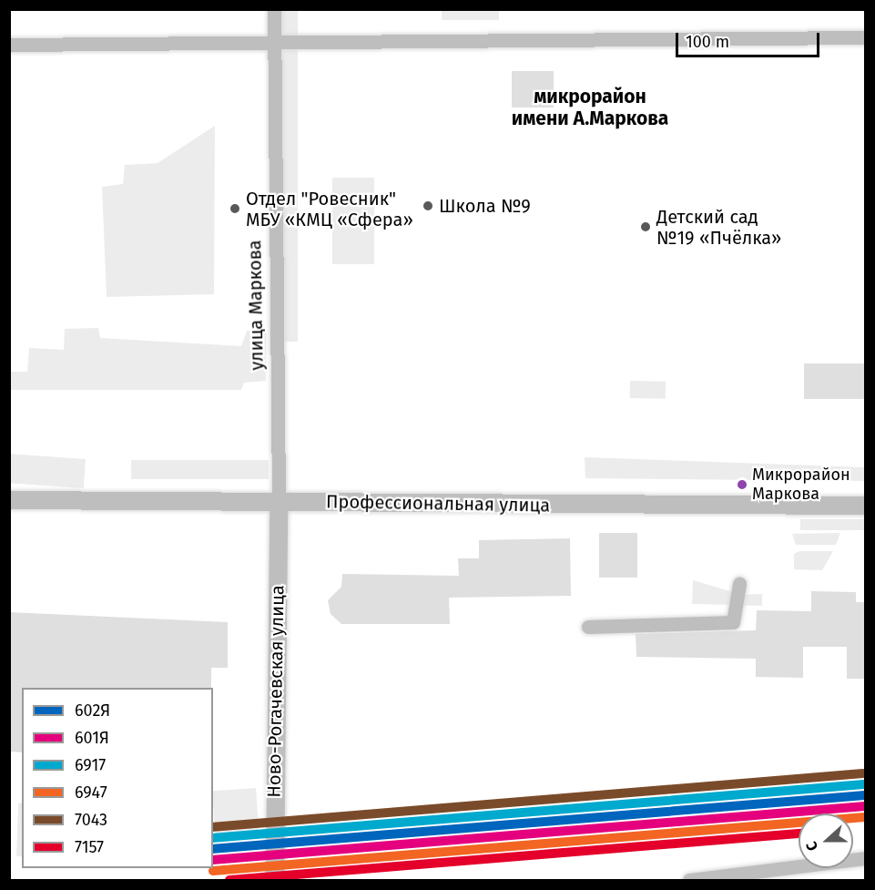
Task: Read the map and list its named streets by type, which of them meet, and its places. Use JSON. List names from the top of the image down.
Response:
{
  "streets": {
    "main road": ["Профессиональная улица", "Ново-Рогачевская улица"],
    "street": ["улица Маркова"]
  },
  "crossings": [
    ["улица Маркова", "Профессиональная улица"],
    ["улица Маркова", "Ново-Рогачевская улица"],
    ["Профессиональная улица", "Ново-Рогачевская улица"]
  ],
  "districts": ["микрорайон имени А.Маркова"],
  "places": [
    "Школа №9",
    "Отдел \"Ровесник\" МБУ «КМЦ «Сфера»",
    "Детский сад №19 «Пчёлка»",
    "Микрорайон Маркова"
  ],
  "lines": [
    "transit line 7043",
    "transit line 6917",
    "transit line 602Я",
    "transit line 601Я",
    "transit line 6947",
    "transit line 7157"
  ],
  "legend": [
    "602Я",
    "601Я",
    "6917",
    "6947",
    "7043",
    "7157"
  ],
  "scale_bar": "100 m",
  "north": "left"
}
